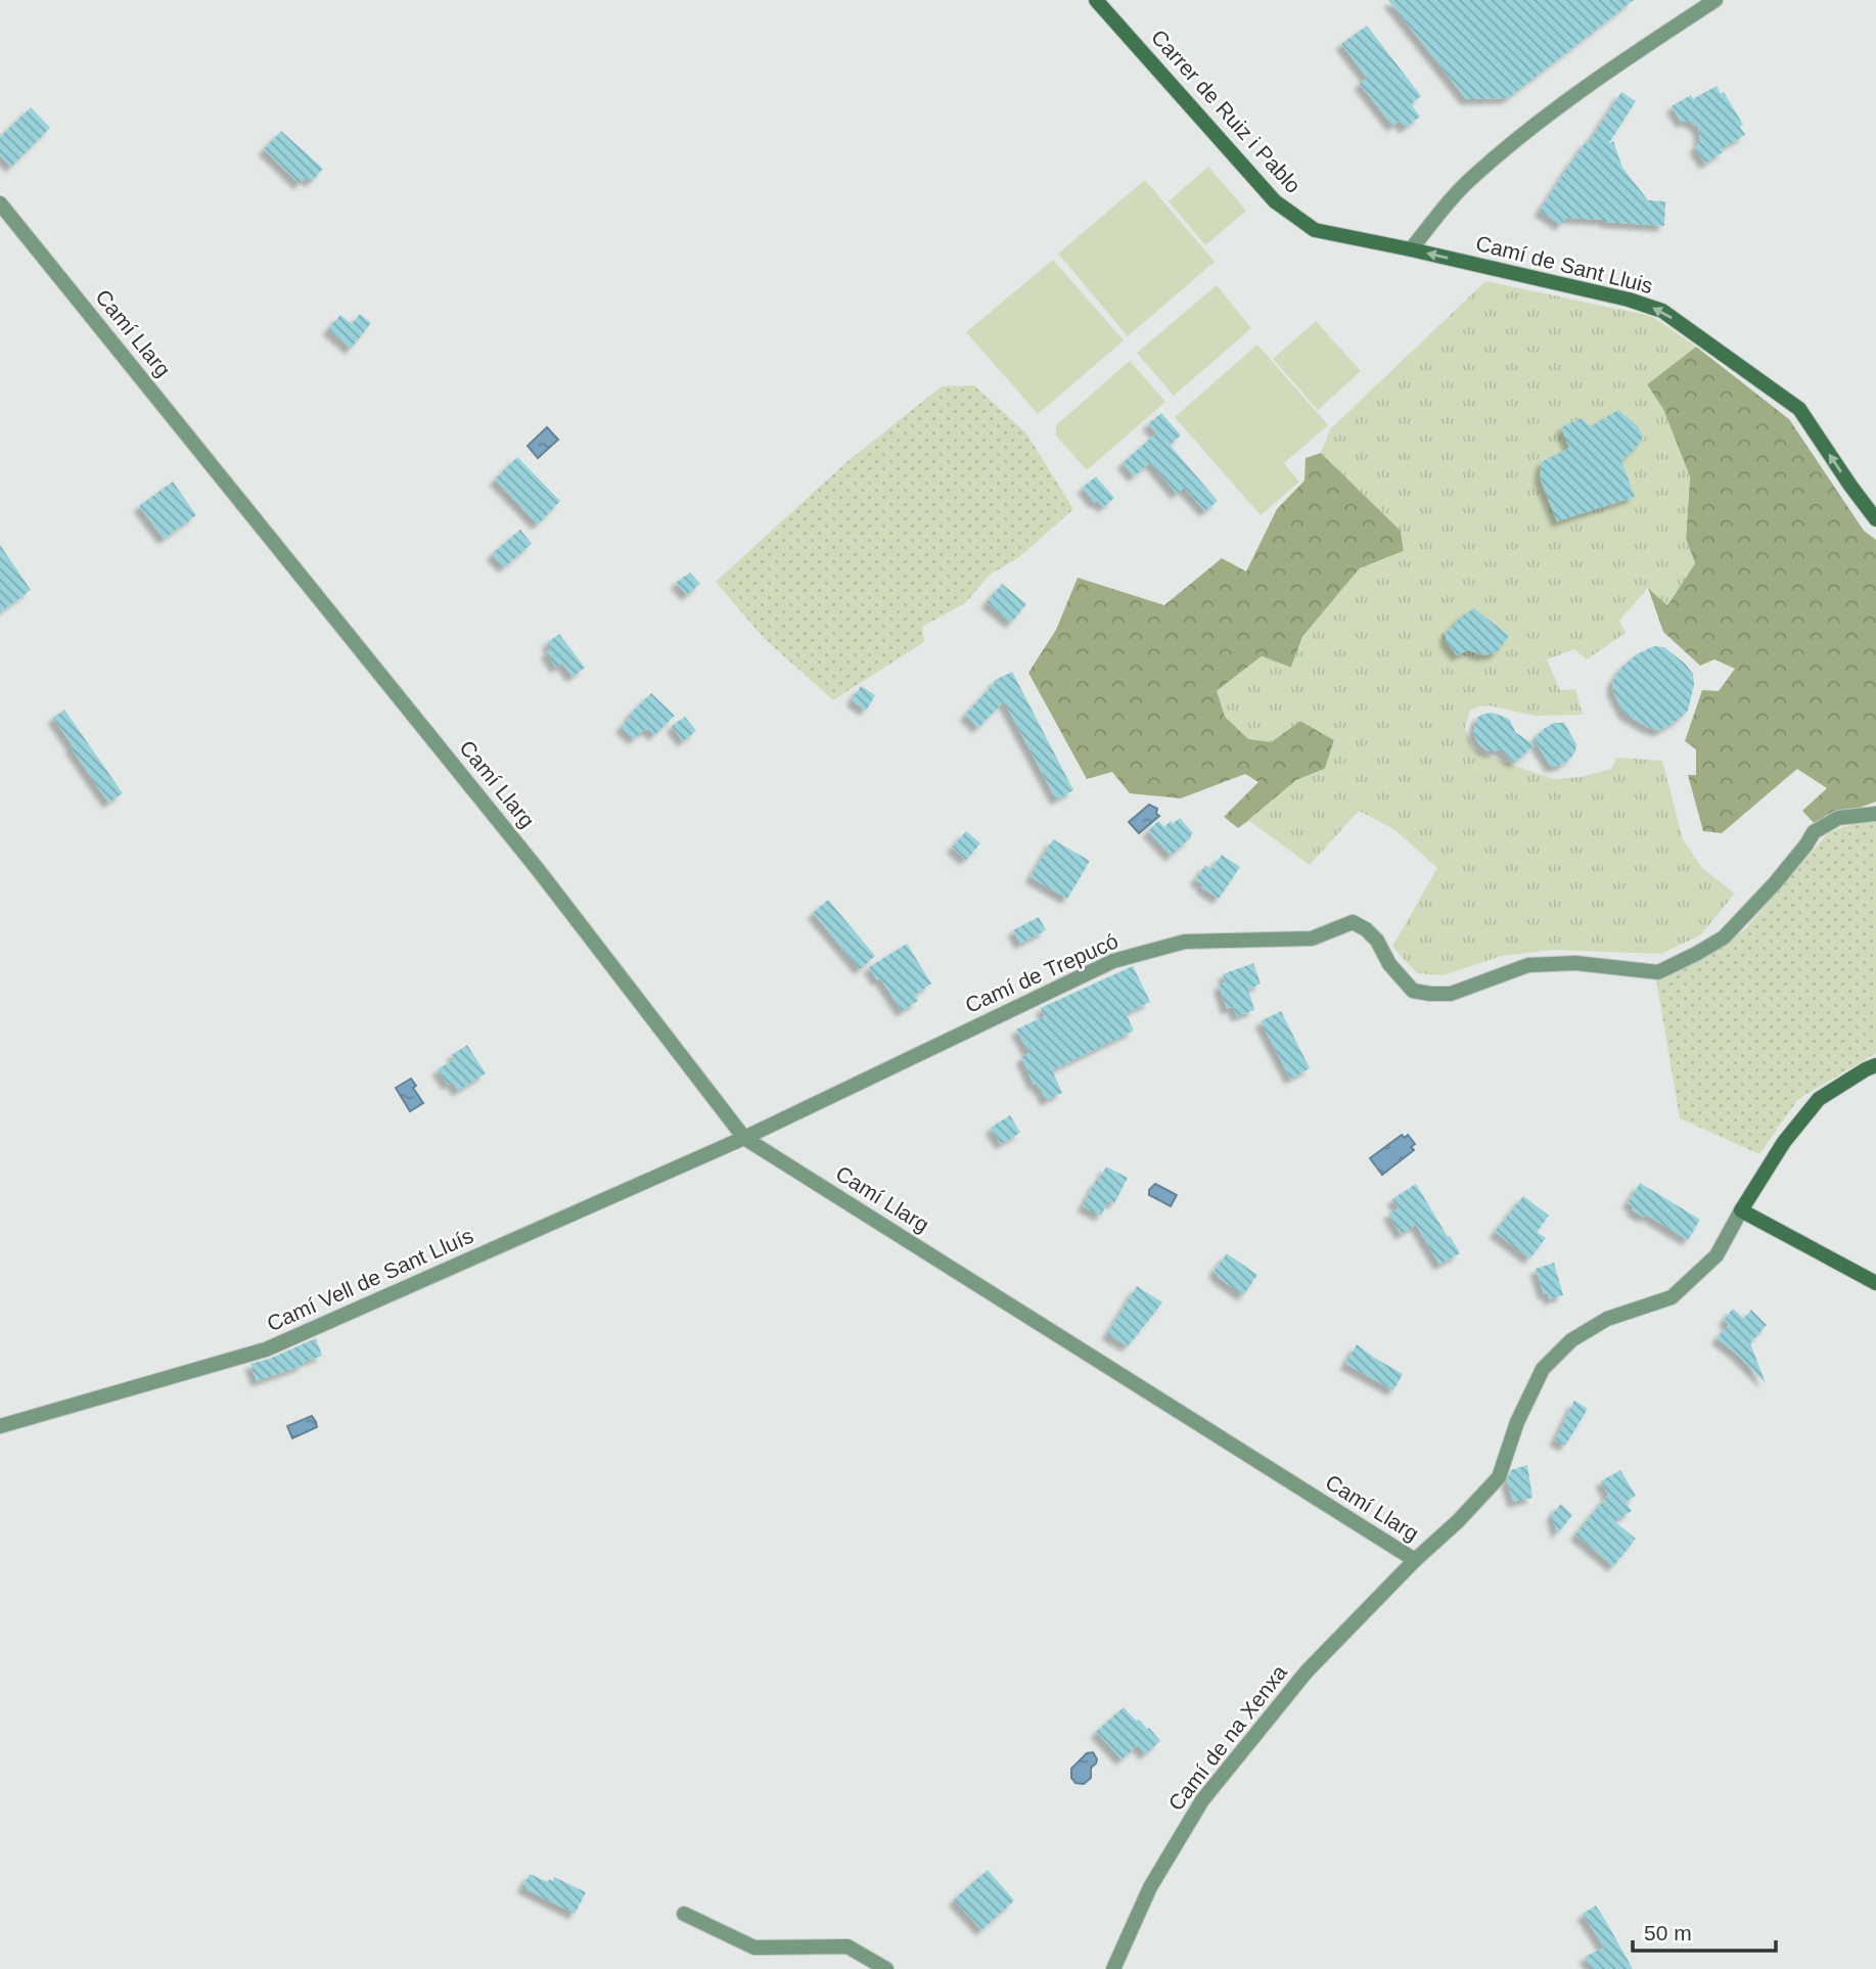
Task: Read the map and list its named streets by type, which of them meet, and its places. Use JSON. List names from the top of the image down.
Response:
{
  "streets": {
    "street": [
      "Carrer de Ruiz i Pablo",
      "Camí de Sant Lluis",
      "Camí Llarg",
      "Camí de Trepucó",
      "Camí Vell de Sant Lluís",
      "Camí de na Xenxa"
    ]
  },
  "crossings": [
    ["Carrer de Ruiz i Pablo", "Camí de Sant Lluis"],
    ["Camí Llarg", "Camí de Trepucó"],
    ["Camí Llarg", "Camí Vell de Sant Lluís"],
    ["Camí Llarg", "Camí de na Xenxa"],
    ["Camí de Trepucó", "Camí Vell de Sant Lluís"]
  ],
  "one_way": ["Camí de Sant Lluis"],
  "scale_bar": "50 m"
}
